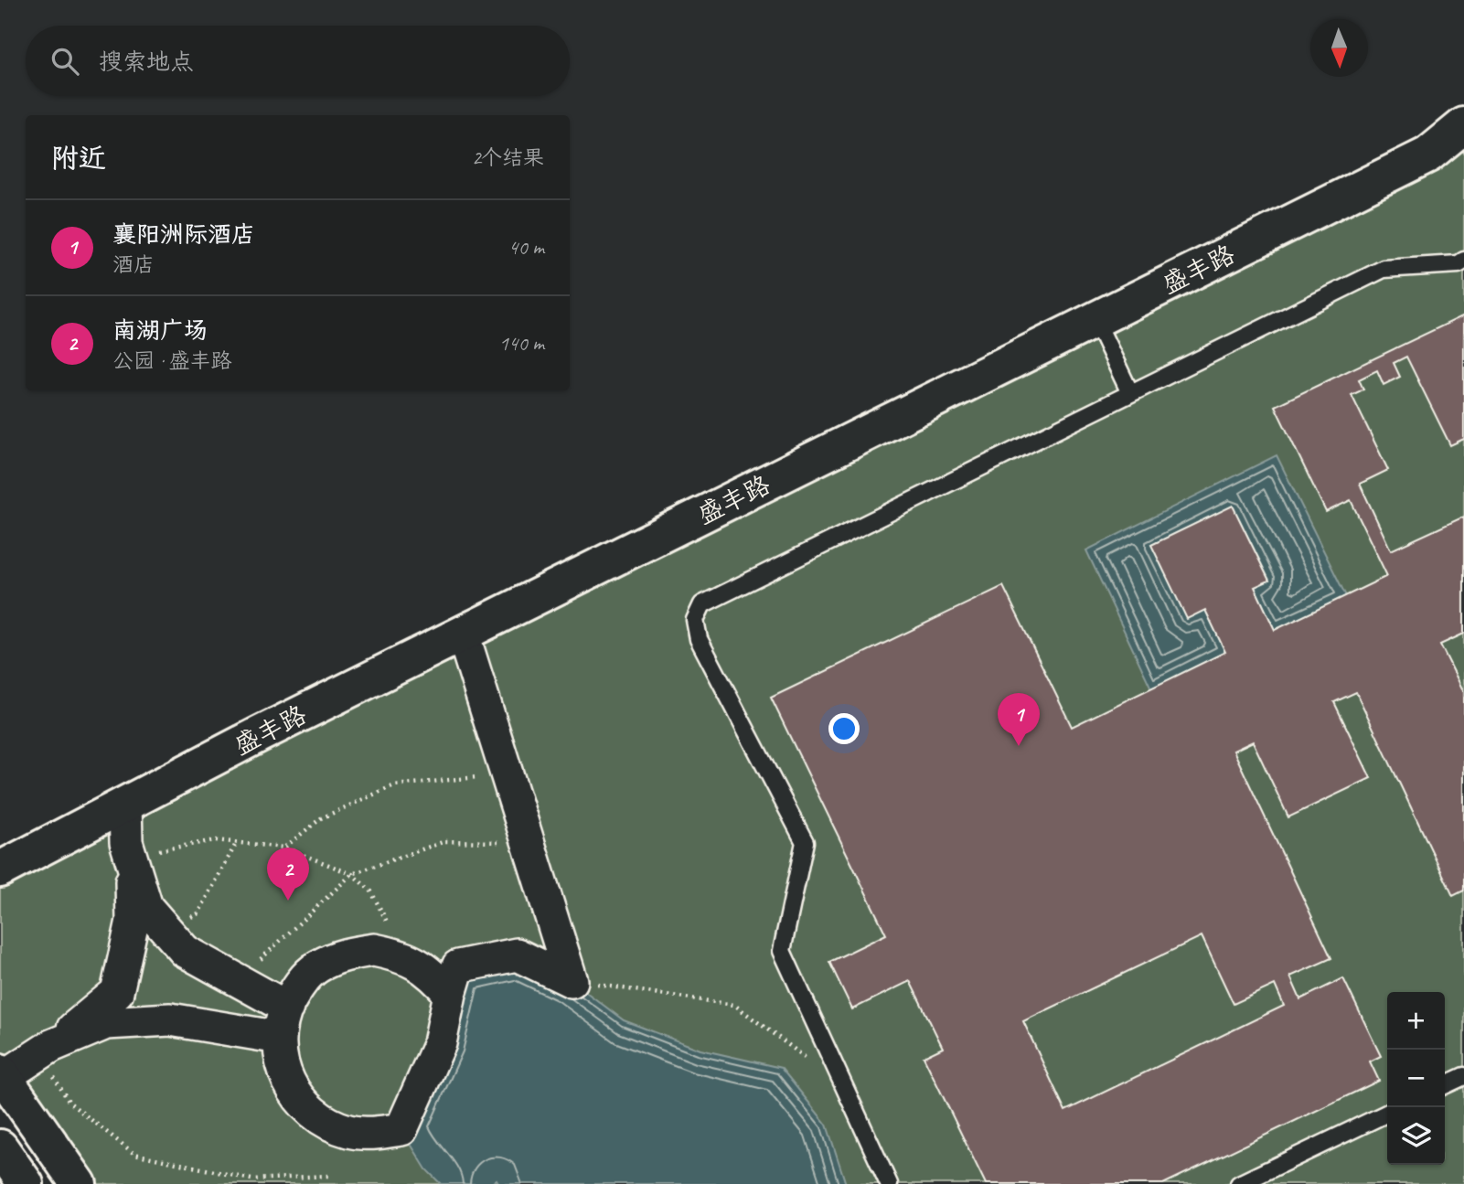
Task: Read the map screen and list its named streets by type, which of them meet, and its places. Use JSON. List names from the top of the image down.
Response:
{
  "streets": {
    "street": ["盛丰路"]
  },
  "north": "bottom",
  "page": {
    "search": "搜索地点",
    "heading": ["附近", "2个结果"],
    "list": [
      {
        "mark": "1",
        "name": "襄阳洲际酒店",
        "note": "酒店",
        "value": "40 m"
      },
      {
        "mark": "2",
        "name": "南湖广场",
        "note": "公园 · 盛丰路",
        "value": "140 m"
      }
    ],
    "pins": ["1", "2"],
    "map_buttons": ["+", "−"]
  }
}
